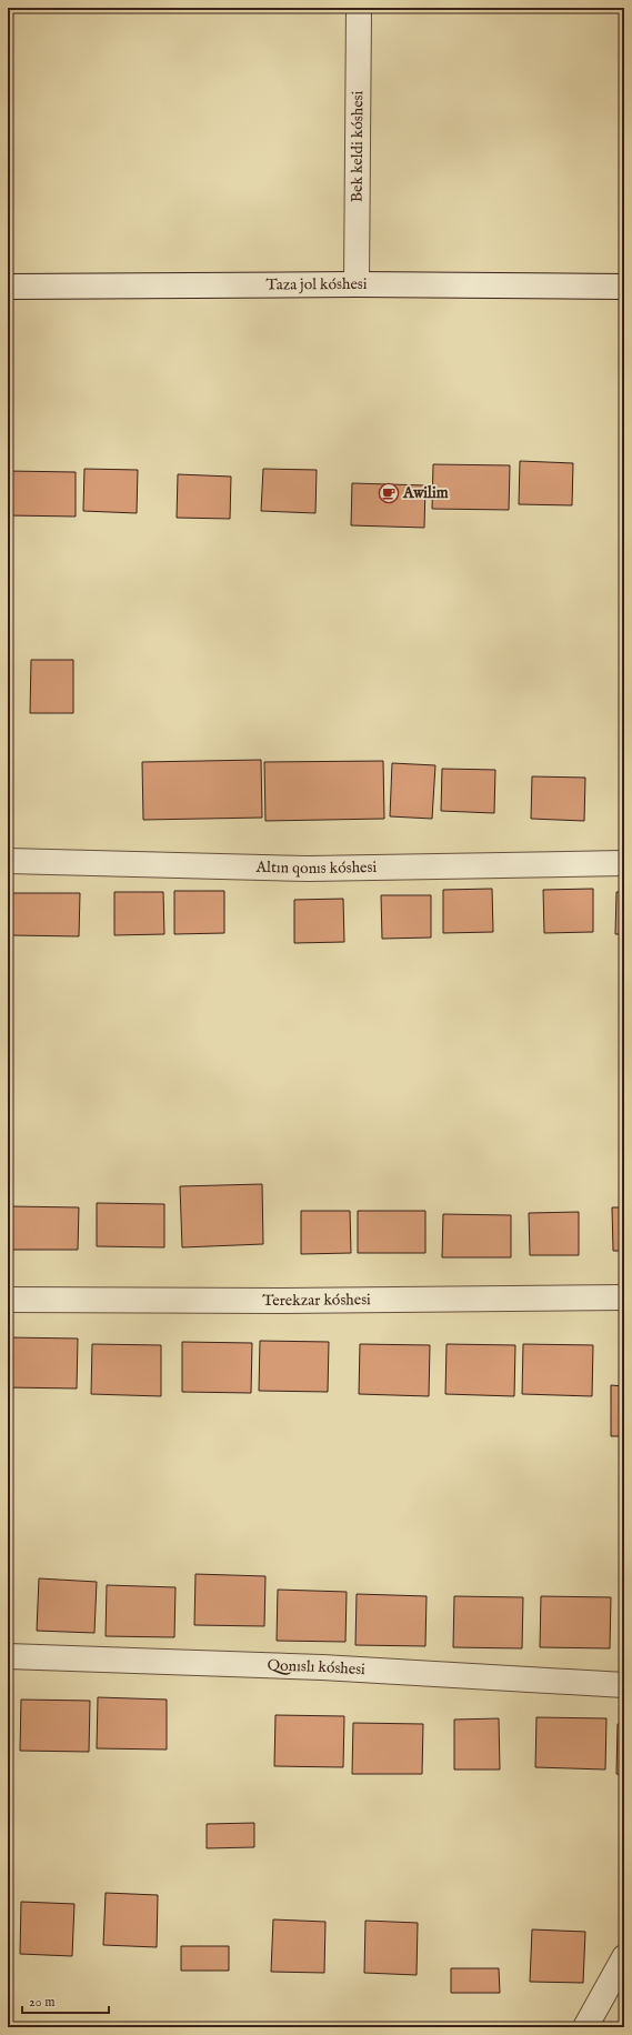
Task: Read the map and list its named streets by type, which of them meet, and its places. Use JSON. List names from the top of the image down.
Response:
{
  "streets": {
    "street": [
      "Bek keldi kóshesi",
      "Taza jol kóshesi",
      "Altın qonıs kóshesi",
      "Terekzar kóshesi",
      "Qonıslı kóshesi"
    ]
  },
  "crossings": [
    ["Bek keldi kóshesi", "Taza jol kóshesi"]
  ],
  "places": {
    "cafe": ["Awilim"]
  },
  "scale_bar": "20 m"
}
